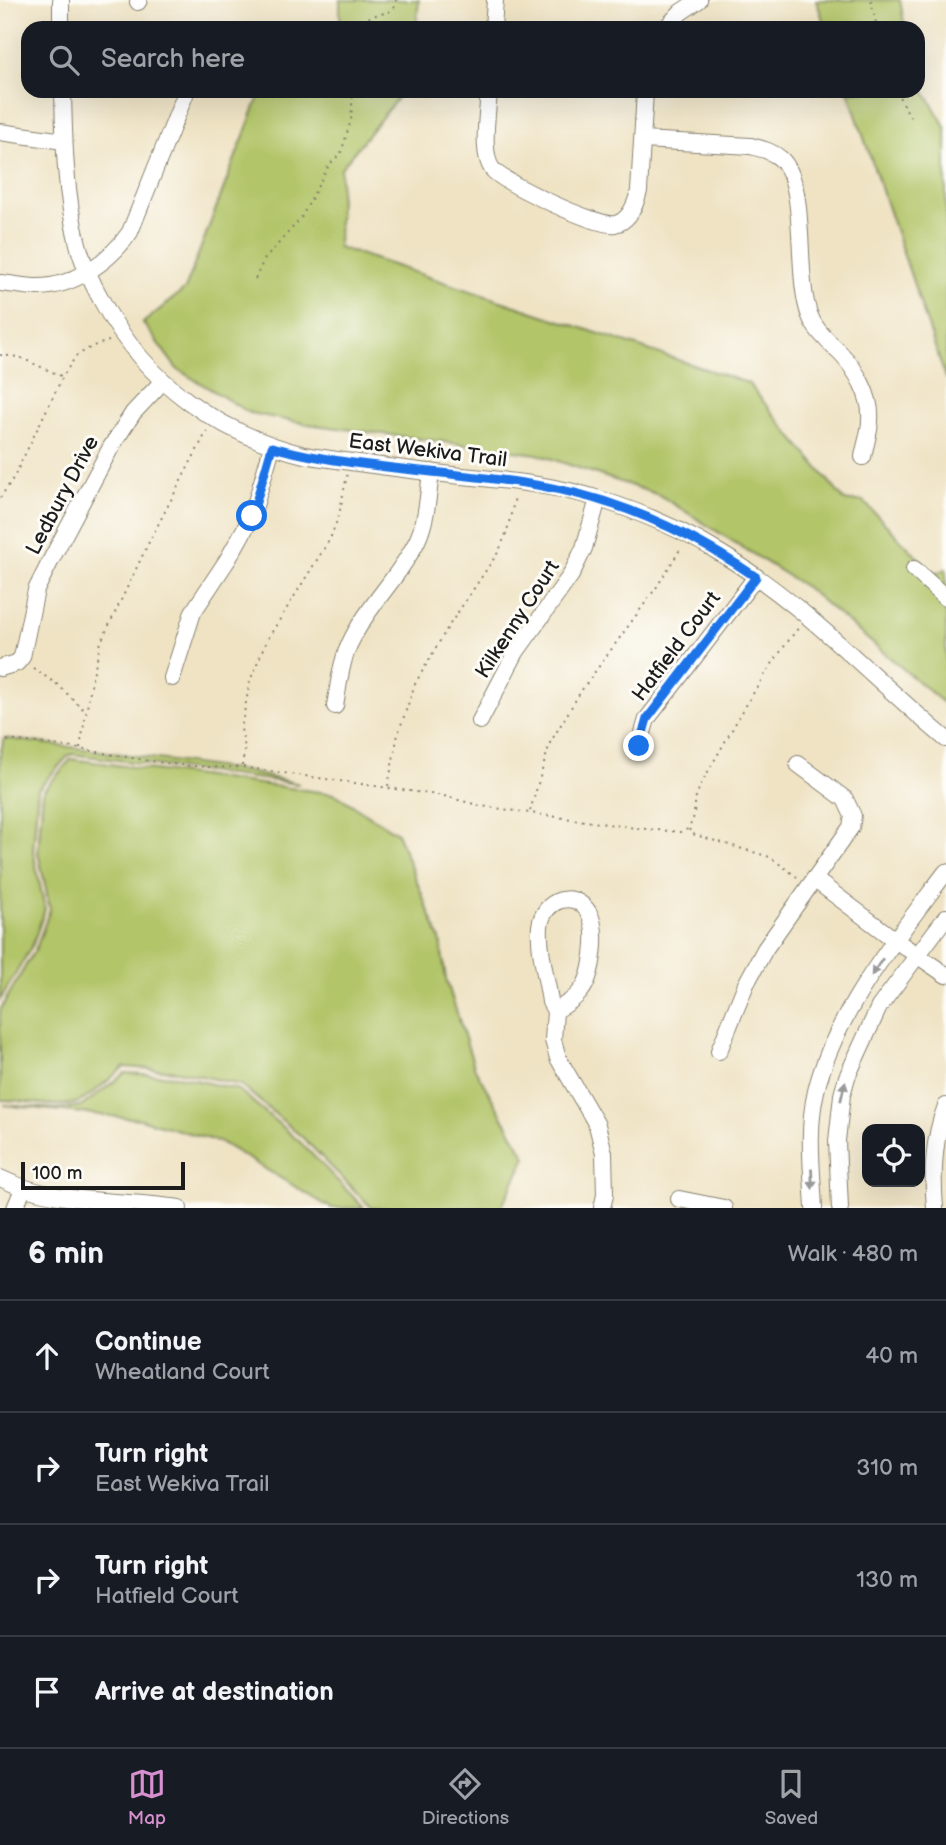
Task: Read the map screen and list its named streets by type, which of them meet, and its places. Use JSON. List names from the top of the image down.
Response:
{
  "streets": {
    "street": [
      "East Wekiva Trail",
      "Ledbury Drive",
      "Kilkenny Court",
      "Hatfield Court"
    ]
  },
  "crossings": [
    ["East Wekiva Trail", "Ledbury Drive"],
    ["East Wekiva Trail", "Kilkenny Court"],
    ["East Wekiva Trail", "Hatfield Court"]
  ],
  "scale_bar": "100 m",
  "page": {
    "search": "Search here",
    "scale": "100 m",
    "heading": ["6 min", "Walk · 480 m"],
    "list": [
      ["Continue", "Wheatland Court", "40 m"],
      ["Turn right", "East Wekiva Trail", "310 m"],
      ["Turn right", "Hatfield Court", "130 m"],
      "Arrive at destination"
    ],
    "nav": ["Map", "Directions", "Saved"]
  }
}
